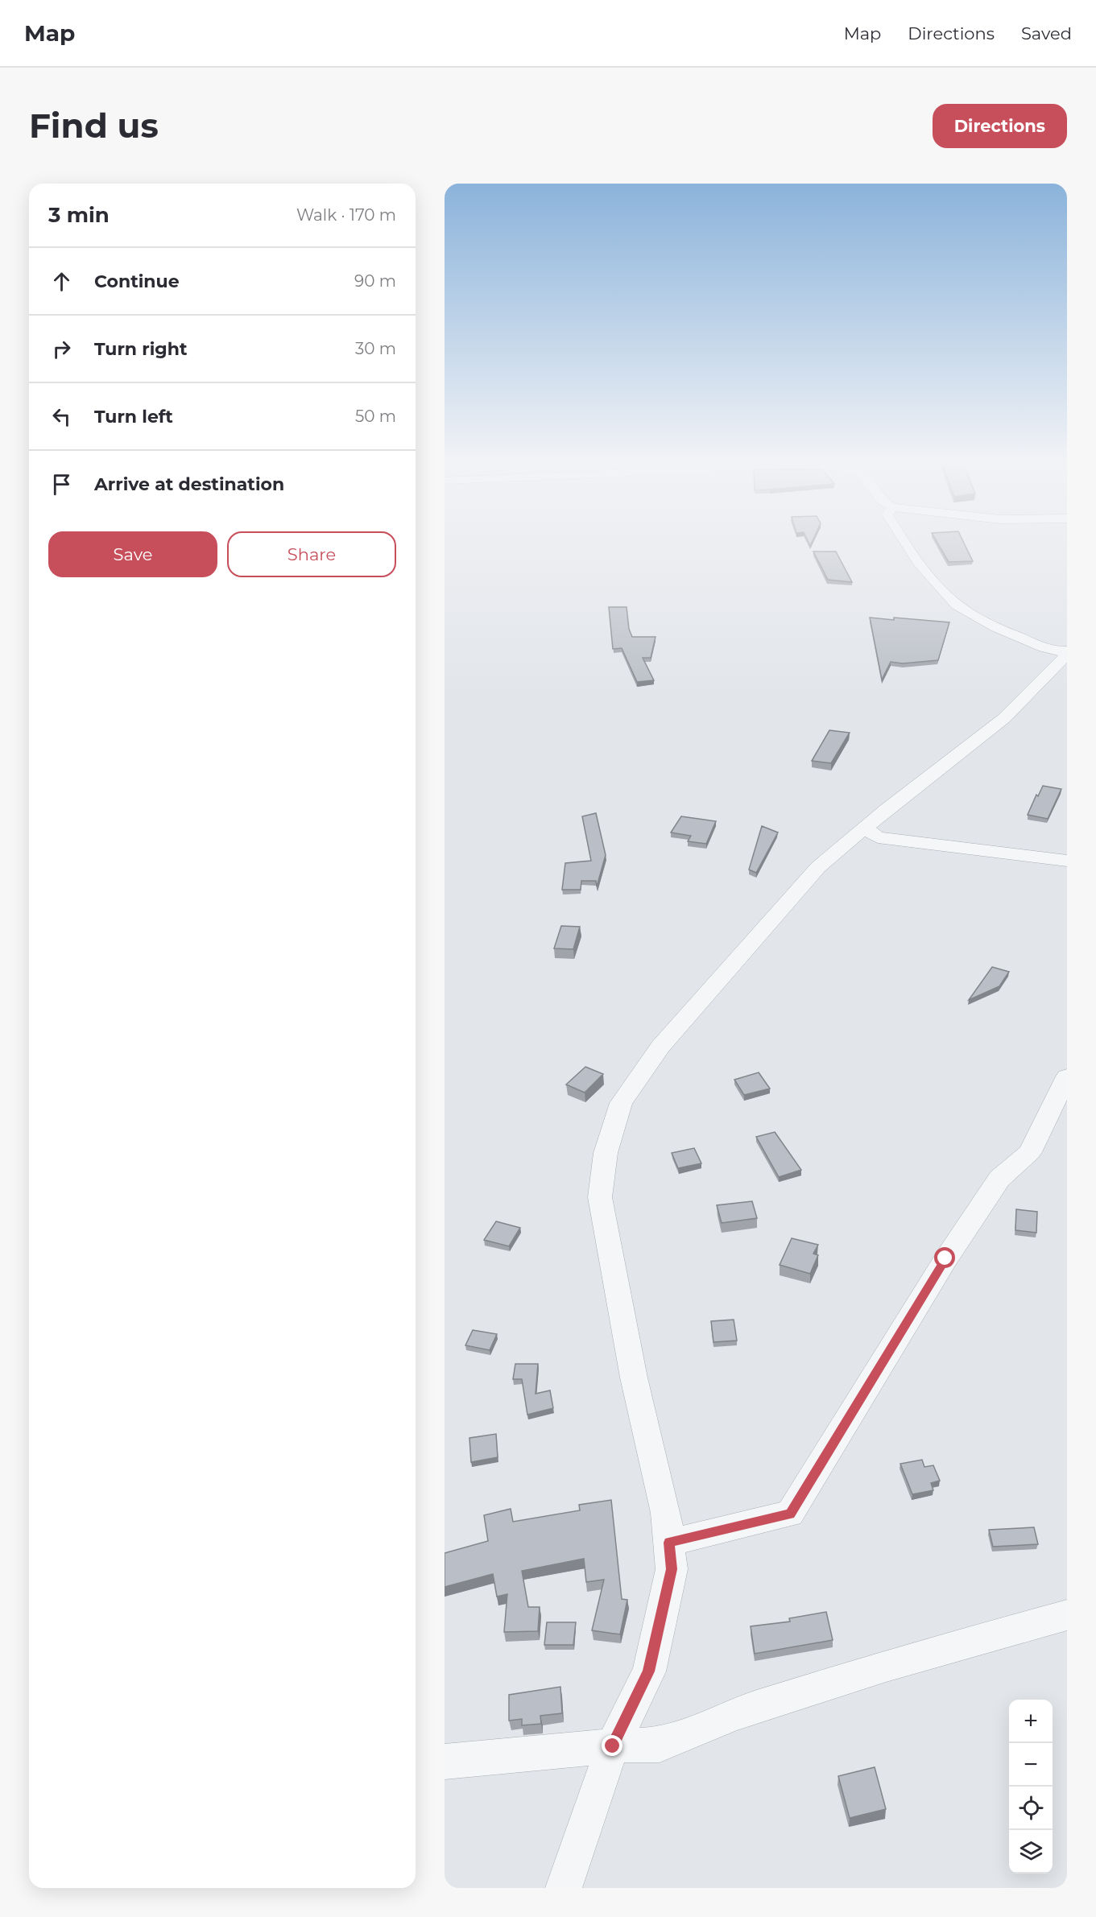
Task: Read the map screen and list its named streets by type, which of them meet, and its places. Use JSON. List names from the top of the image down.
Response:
{
  "page": {
    "header": "Map",
    "nav": ["Map", "Directions", "Saved"],
    "buttons": [
      "Directions",
      ["Save", "Share"]
    ],
    "title": "Find us",
    "heading": ["3 min", "Walk · 170 m"],
    "list": [
      ["Continue", "90 m"],
      ["Turn right", "30 m"],
      ["Turn left", "50 m"],
      "Arrive at destination"
    ],
    "map_buttons": ["+", "−"]
  }
}
